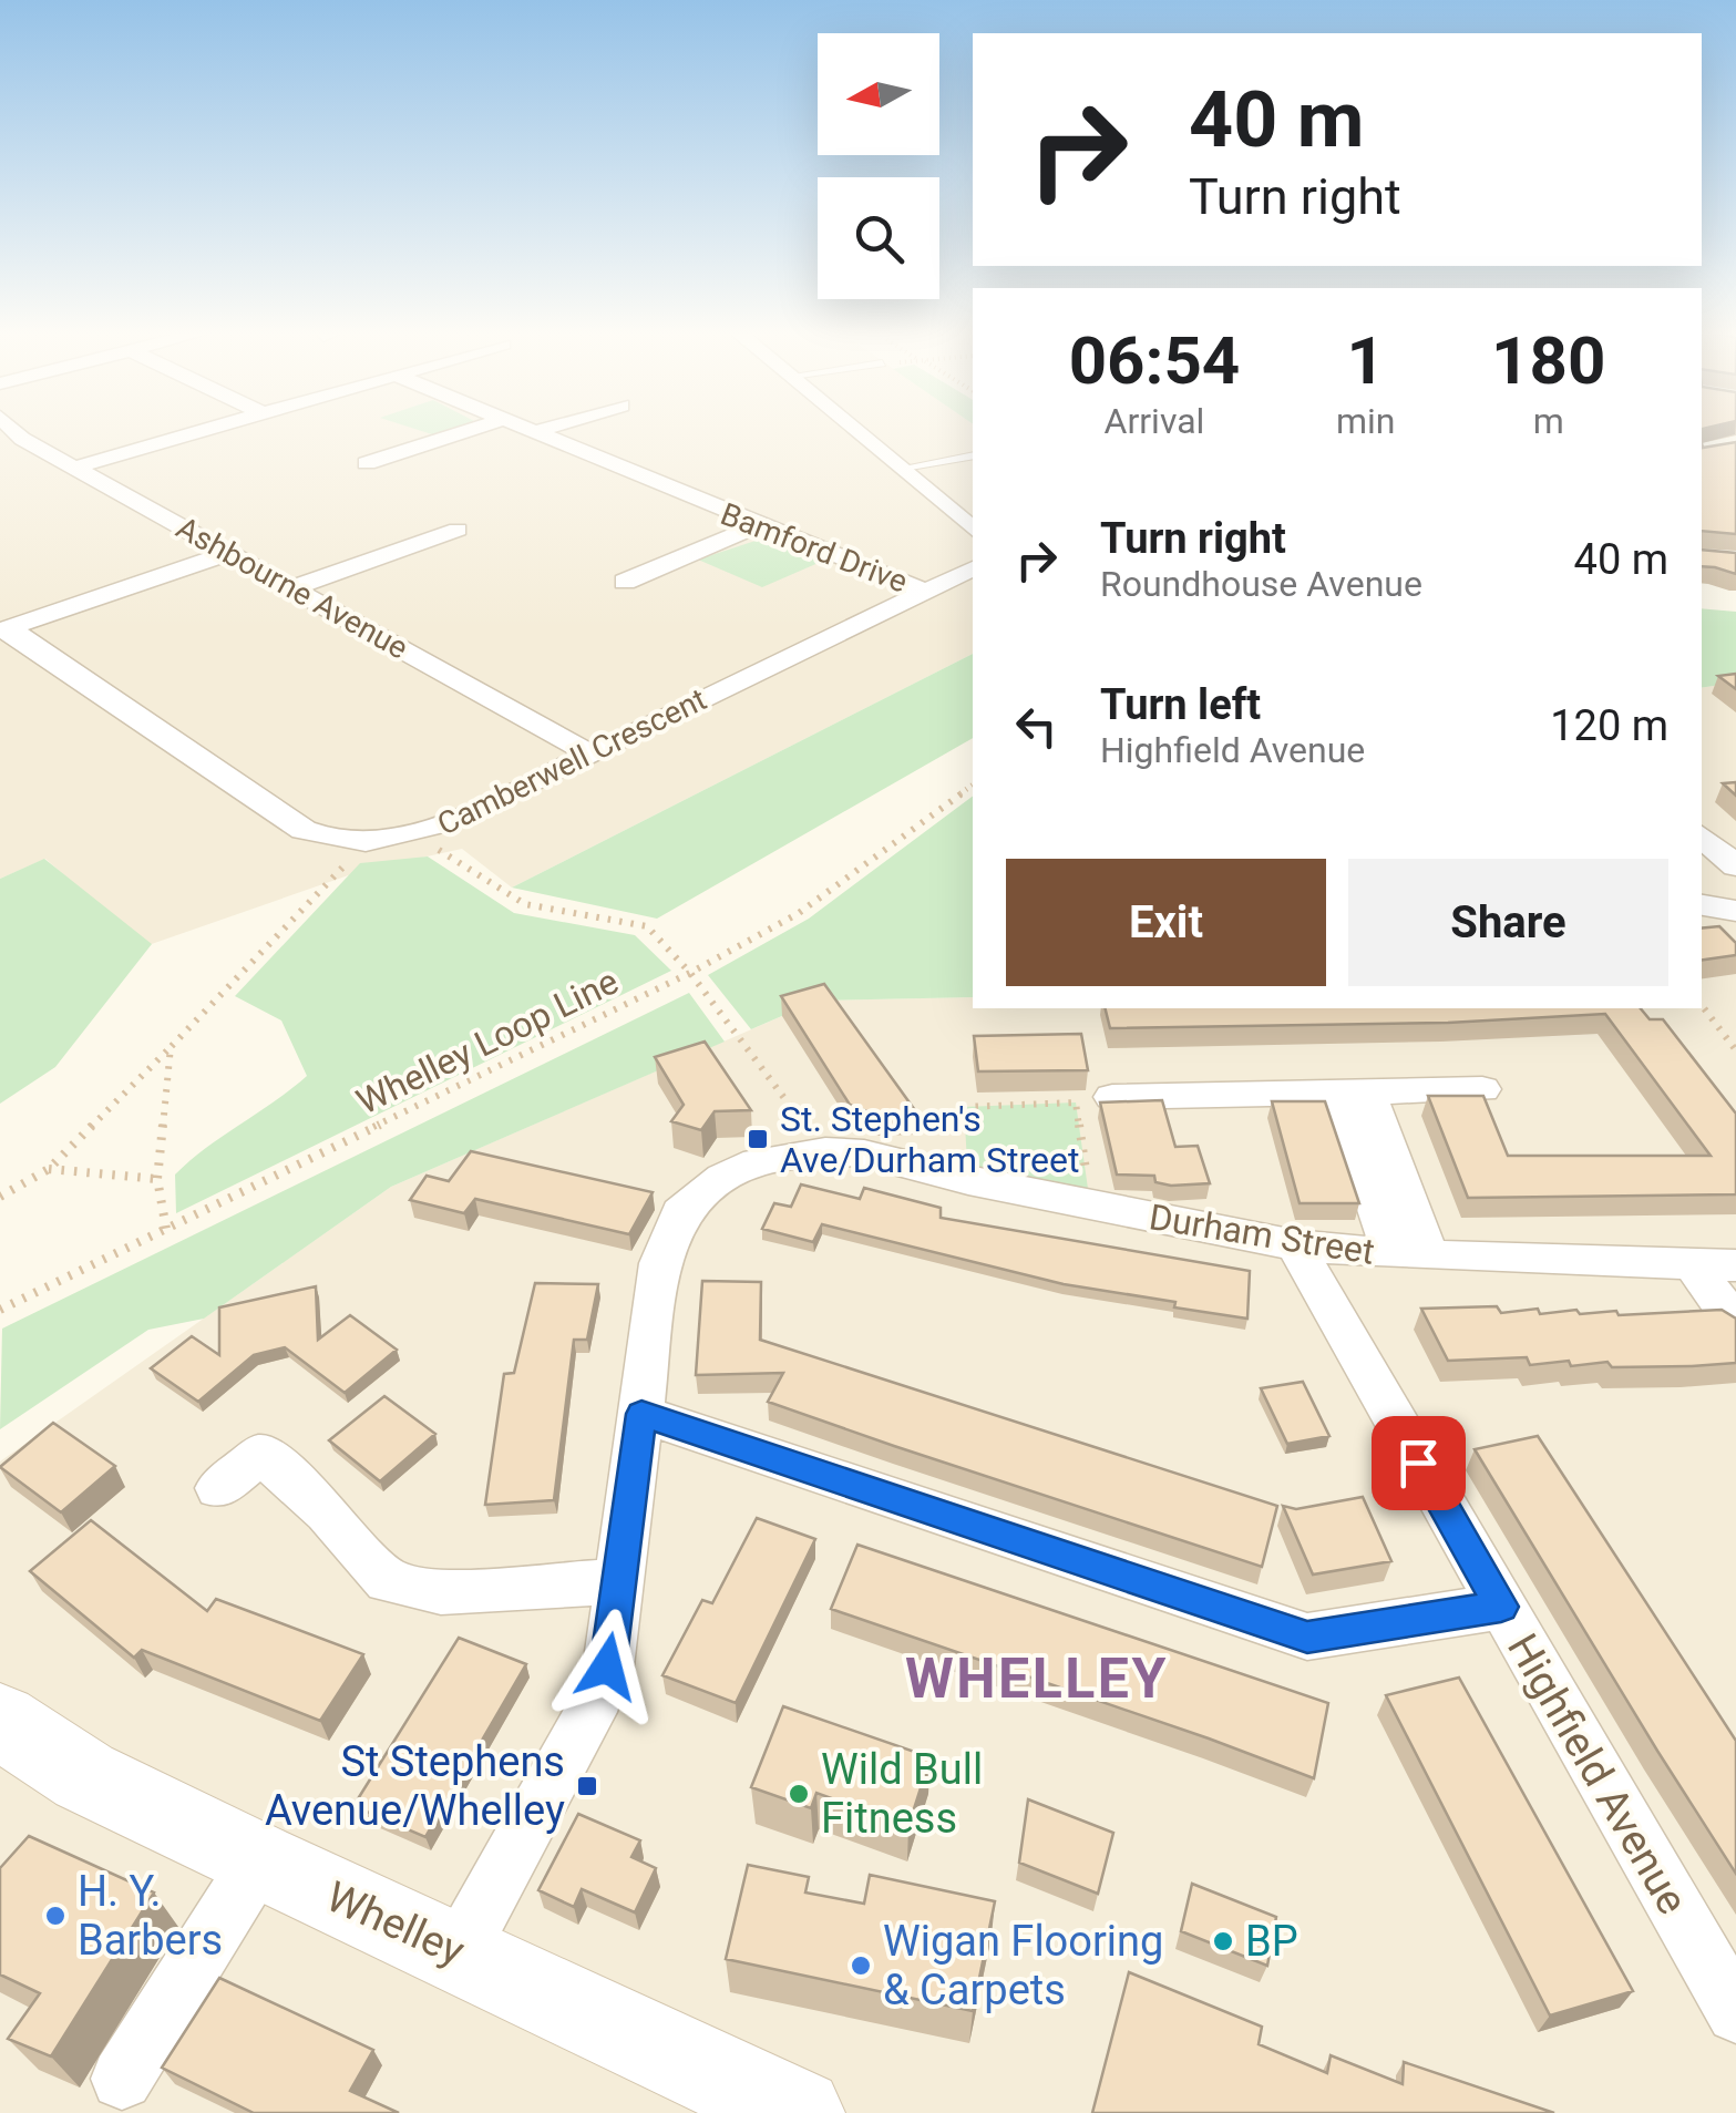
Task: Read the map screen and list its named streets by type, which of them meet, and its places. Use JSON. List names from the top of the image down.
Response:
{
  "streets": {
    "main road": ["Whelley"],
    "street": [
      "Bamford Drive",
      "Ashbourne Avenue",
      "Camberwell Crescent",
      "Durham Street",
      "Highfield Avenue"
    ],
    "path": ["Whelley Loop Line"]
  },
  "crossings": [
    ["Bamford Drive", "Camberwell Crescent"],
    ["Ashbourne Avenue", "Camberwell Crescent"],
    ["Durham Street", "Highfield Avenue"]
  ],
  "districts": ["WHELLEY"],
  "places": {
    "transit": ["St. Stephen's Ave/Durham Street", "St Stephens Avenue/Whelley"],
    "other": [
      "Wild Bull Fitness",
      "H. Y. Barbers",
      "BP",
      "Wigan Flooring & Carpets"
    ]
  },
  "north": "left",
  "page": {
    "turn": ["40 m", "Turn right"],
    "eta": [
      "06:54",
      "Arrival",
      "1",
      "min",
      "180",
      "m"
    ],
    "list": [
      {
        "name": "Turn right",
        "note": "Roundhouse Avenue",
        "value": "40 m"
      },
      {
        "name": "Turn left",
        "note": "Highfield Avenue",
        "value": "120 m"
      }
    ],
    "buttons": ["Exit", "Share"]
  }
}
